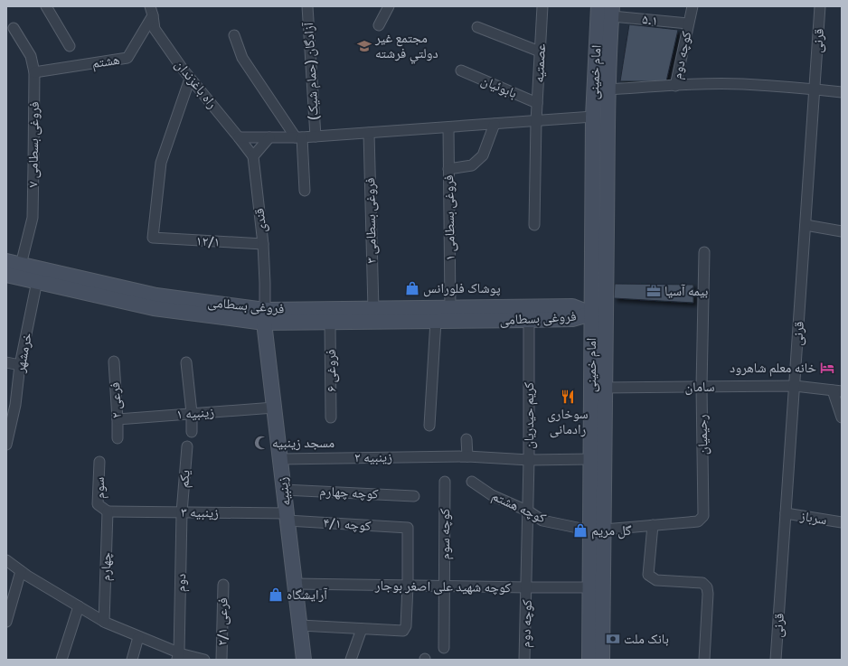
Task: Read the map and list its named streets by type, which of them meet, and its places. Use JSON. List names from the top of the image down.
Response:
{
  "streets": {
    "main road": ["امام خمینی", "فروغی بسطامی", "زینبیه"],
    "street": [
      "۵.۱",
      "قرنی",
      "کوچه دوم",
      "هشتم",
      "عصمتیه",
      "آزادگان (حمام شیک)",
      "راه باغزندان",
      "بابوئیان",
      "فروغی بسطامی ۷",
      "فروغی بسطامی ۱",
      "قندی",
      "فروغی بسطامی ۳",
      "۱۲/۱",
      "خرمشهر",
      "فروغی ۶",
      "سامان",
      "فرعی ۲",
      "زینبیه ۱",
      "کریم حیدریان",
      "رحیمیان",
      "زینبیه ۲",
      "یکم",
      "سوم",
      "کوچه چهارم",
      "کوچه هشتم",
      "زینبیه ۳",
      "سرباز",
      "کوچه ۴/۱",
      "کوچه سوم",
      "چهارم",
      "دوم",
      "کوچه شهید علی اصغر بوجار",
      "فرعی ۲/۱"
    ]
  },
  "crossings": [
    ["۵.۱", "کوچه دوم"],
    ["۵.۱", "امام خمینی"],
    ["قرنی", "سامان"],
    ["قرنی", "سرباز"],
    ["کوچه دوم", "کریم حیدریان"],
    ["کوچه دوم", "کوچه شهید علی اصغر بوجار"],
    ["هشتم", "راه باغزندان"],
    ["هشتم", "فروغی بسطامی ۷"],
    ["عصمتیه", "بابوئیان"],
    ["امام خمینی", "فروغی بسطامی"],
    ["امام خمینی", "سامان"],
    ["امام خمینی", "رحیمیان"],
    ["امام خمینی", "زینبیه ۲"],
    ["امام خمینی", "کوچه هشتم"],
    ["امام خمینی", "کوچه شهید علی اصغر بوجار"],
    ["راه باغزندان", "قندی"],
    ["راه باغزندان", "۱۲/۱"],
    ["فروغی بسطامی ۷", "فروغی بسطامی"],
    ["فروغی بسطامی ۱", "فروغی بسطامی"],
    ["قندی", "۱۲/۱"],
    ["قندی", "فروغی بسطامی"],
    ["قندی", "زینبیه"],
    ["فروغی بسطامی ۳", "فروغی بسطامی"],
    ["فروغی بسطامی", "خرمشهر"],
    ["فروغی بسطامی", "فروغی ۶"],
    ["فروغی بسطامی", "کریم حیدریان"],
    ["فروغی بسطامی", "زینبیه"],
    ["سامان", "رحیمیان"],
    ["فرعی ۲", "زینبیه ۱"],
    ["زینبیه ۱", "زینبیه"],
    ["کریم حیدریان", "زینبیه ۲"],
    ["کریم حیدریان", "کوچه هشتم"],
    ["کریم حیدریان", "کوچه شهید علی اصغر بوجار"],
    ["رحیمیان", "کوچه هشتم"],
    ["زینبیه ۲", "زینبیه"],
    ["یکم", "زینبیه ۳"],
    ["یکم", "دوم"],
    ["سوم", "زینبیه ۳"],
    ["سوم", "چهارم"],
    ["زینبیه", "کوچه چهارم"],
    ["زینبیه", "زینبیه ۳"],
    ["زینبیه", "کوچه ۴/۱"],
    ["زینبیه", "کوچه شهید علی اصغر بوجار"],
    ["زینبیه ۳", "کوچه ۴/۱"],
    ["زینبیه ۳", "چهارم"],
    ["زینبیه ۳", "دوم"],
    ["کوچه ۴/۱", "کوچه شهید علی اصغر بوجار"],
    ["کوچه سوم", "کوچه شهید علی اصغر بوجار"]
  ],
  "places": {
    "school or university": ["مجتمع غير دولتي فرشته"],
    "shop": ["پوشاک فلورانس", "گل مریم", "آرایشگاه"],
    "office": ["بیمه آسیا"],
    "hotel": ["خانه معلم شاهرود"],
    "restaurant": ["سوخاری رادمانی"],
    "mosque": ["مسجد زینبیه"],
    "bank": ["بانک ملت"]
  }
}
